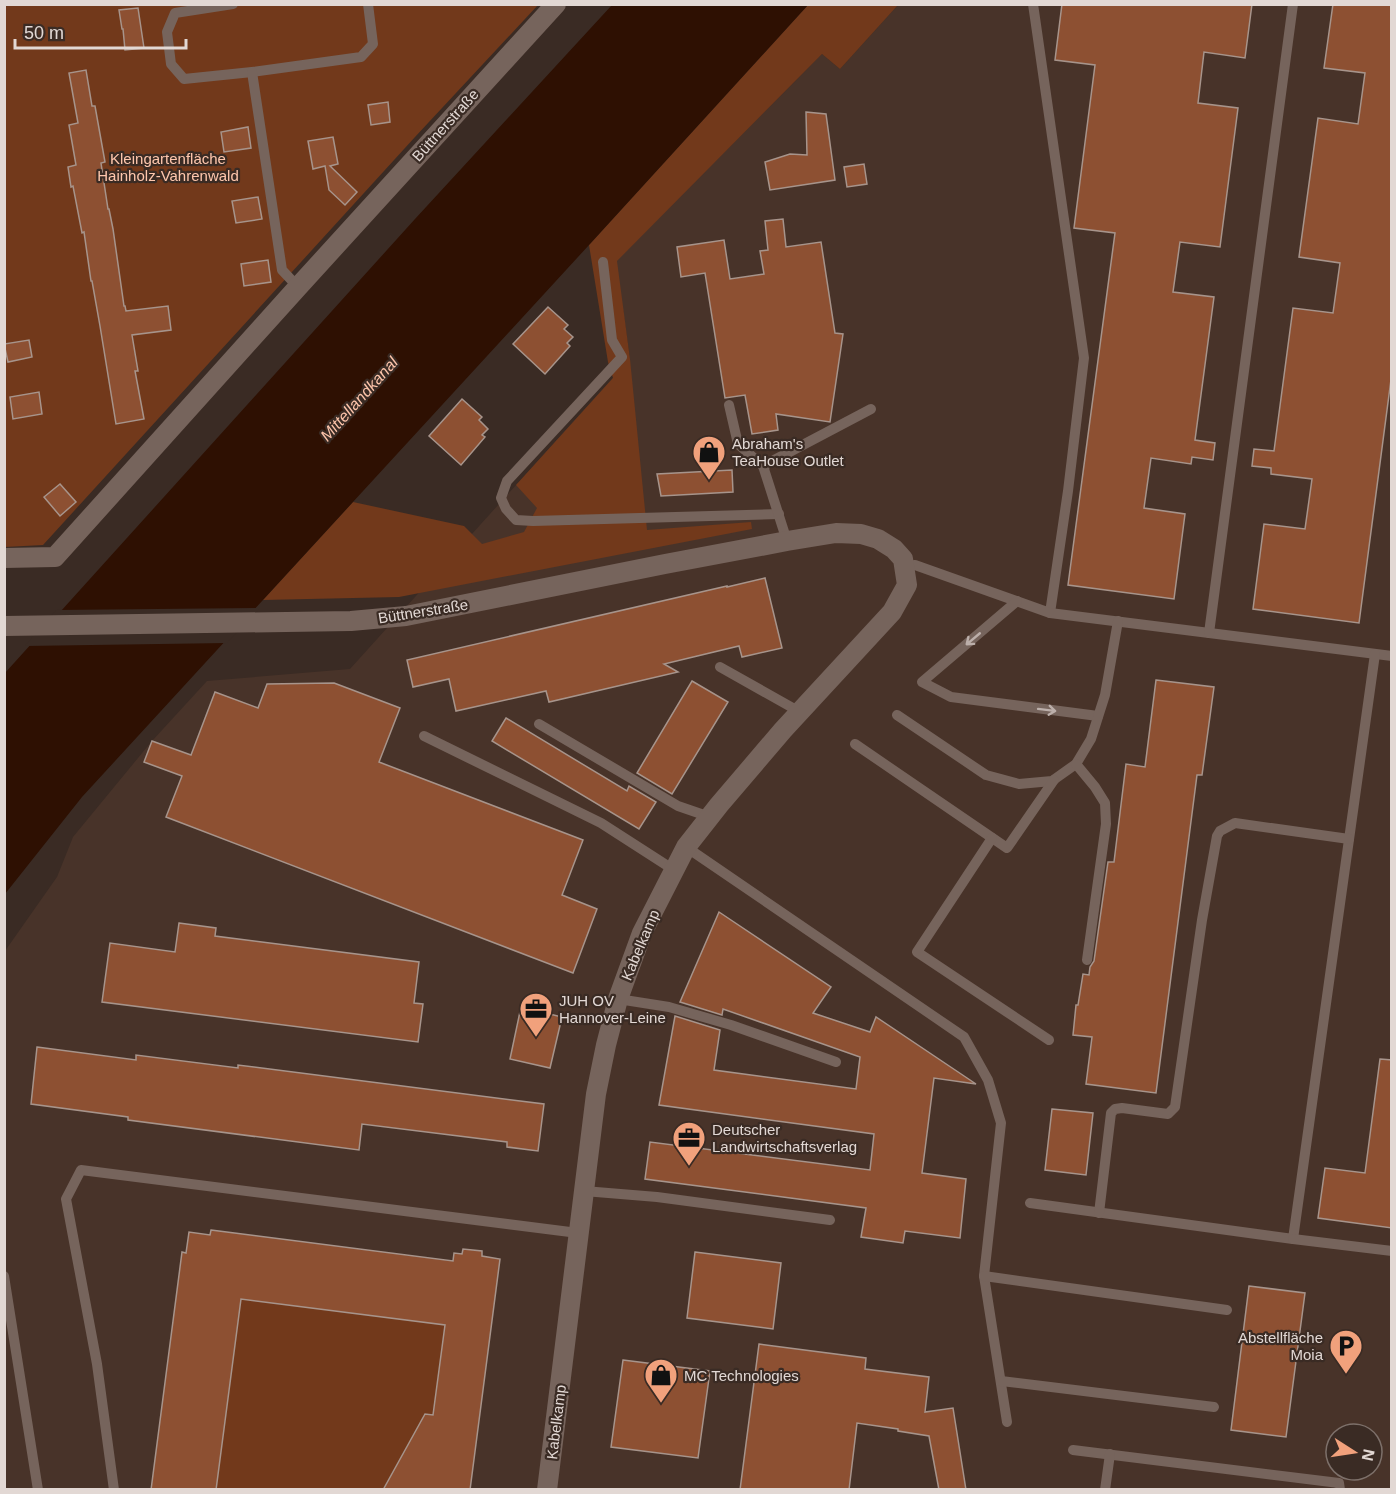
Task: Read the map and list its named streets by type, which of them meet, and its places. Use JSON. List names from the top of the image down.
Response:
{
  "streets": {
    "street": ["Büttnerstraße", "Kabelkamp"]
  },
  "crossings": [
    ["Büttnerstraße", "Kabelkamp"]
  ],
  "water": ["Mittellandkanal"],
  "parks": ["Kleingartenfläche Hainholz-Vahrenwald"],
  "places": {
    "shop": ["Abraham's TeaHouse Outlet", "MC Technologies"],
    "office": ["JUH OV Hannover-Leine", "Deutscher Landwirtschaftsverlag"],
    "parking": ["Abstellfläche Moia"]
  },
  "scale_bar": "50 m",
  "north": "right"
}
